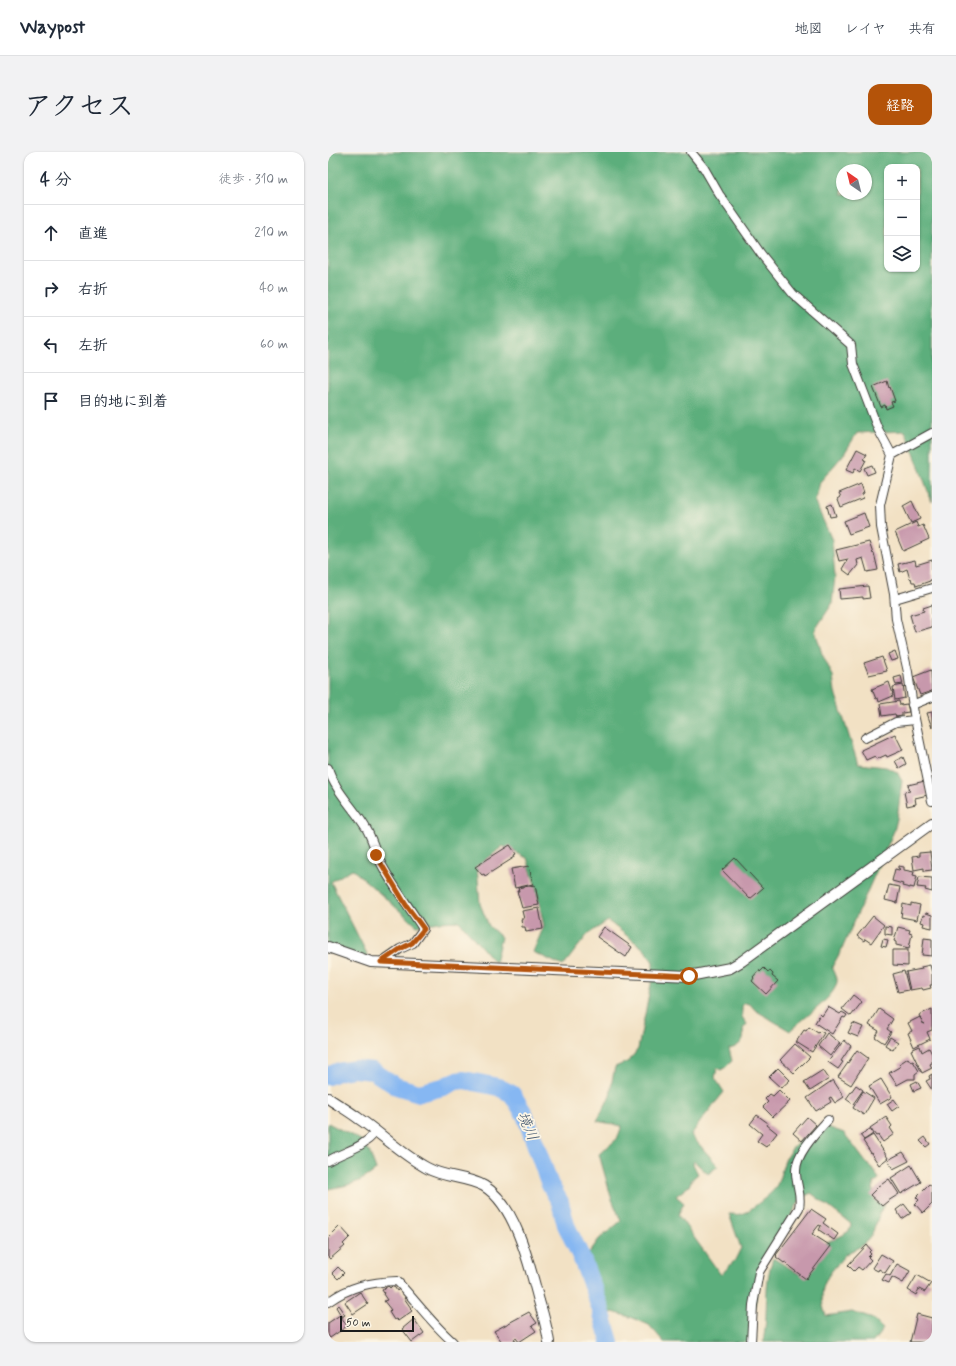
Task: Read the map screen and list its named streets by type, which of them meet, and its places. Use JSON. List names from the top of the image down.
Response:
{
  "water": ["境川"],
  "scale_bar": "50 m",
  "north": "top left",
  "page": {
    "header": "Waypost",
    "nav": ["地図", "レイヤ", "共有"],
    "title": "アクセス",
    "buttons": "経路",
    "heading": ["4 分", "徒歩 · 310 m"],
    "map_buttons": ["+", "−"],
    "list": [
      ["直進", "210 m"],
      ["右折", "40 m"],
      ["左折", "60 m"],
      "目的地に到着"
    ],
    "scale": "50 m"
  }
}
